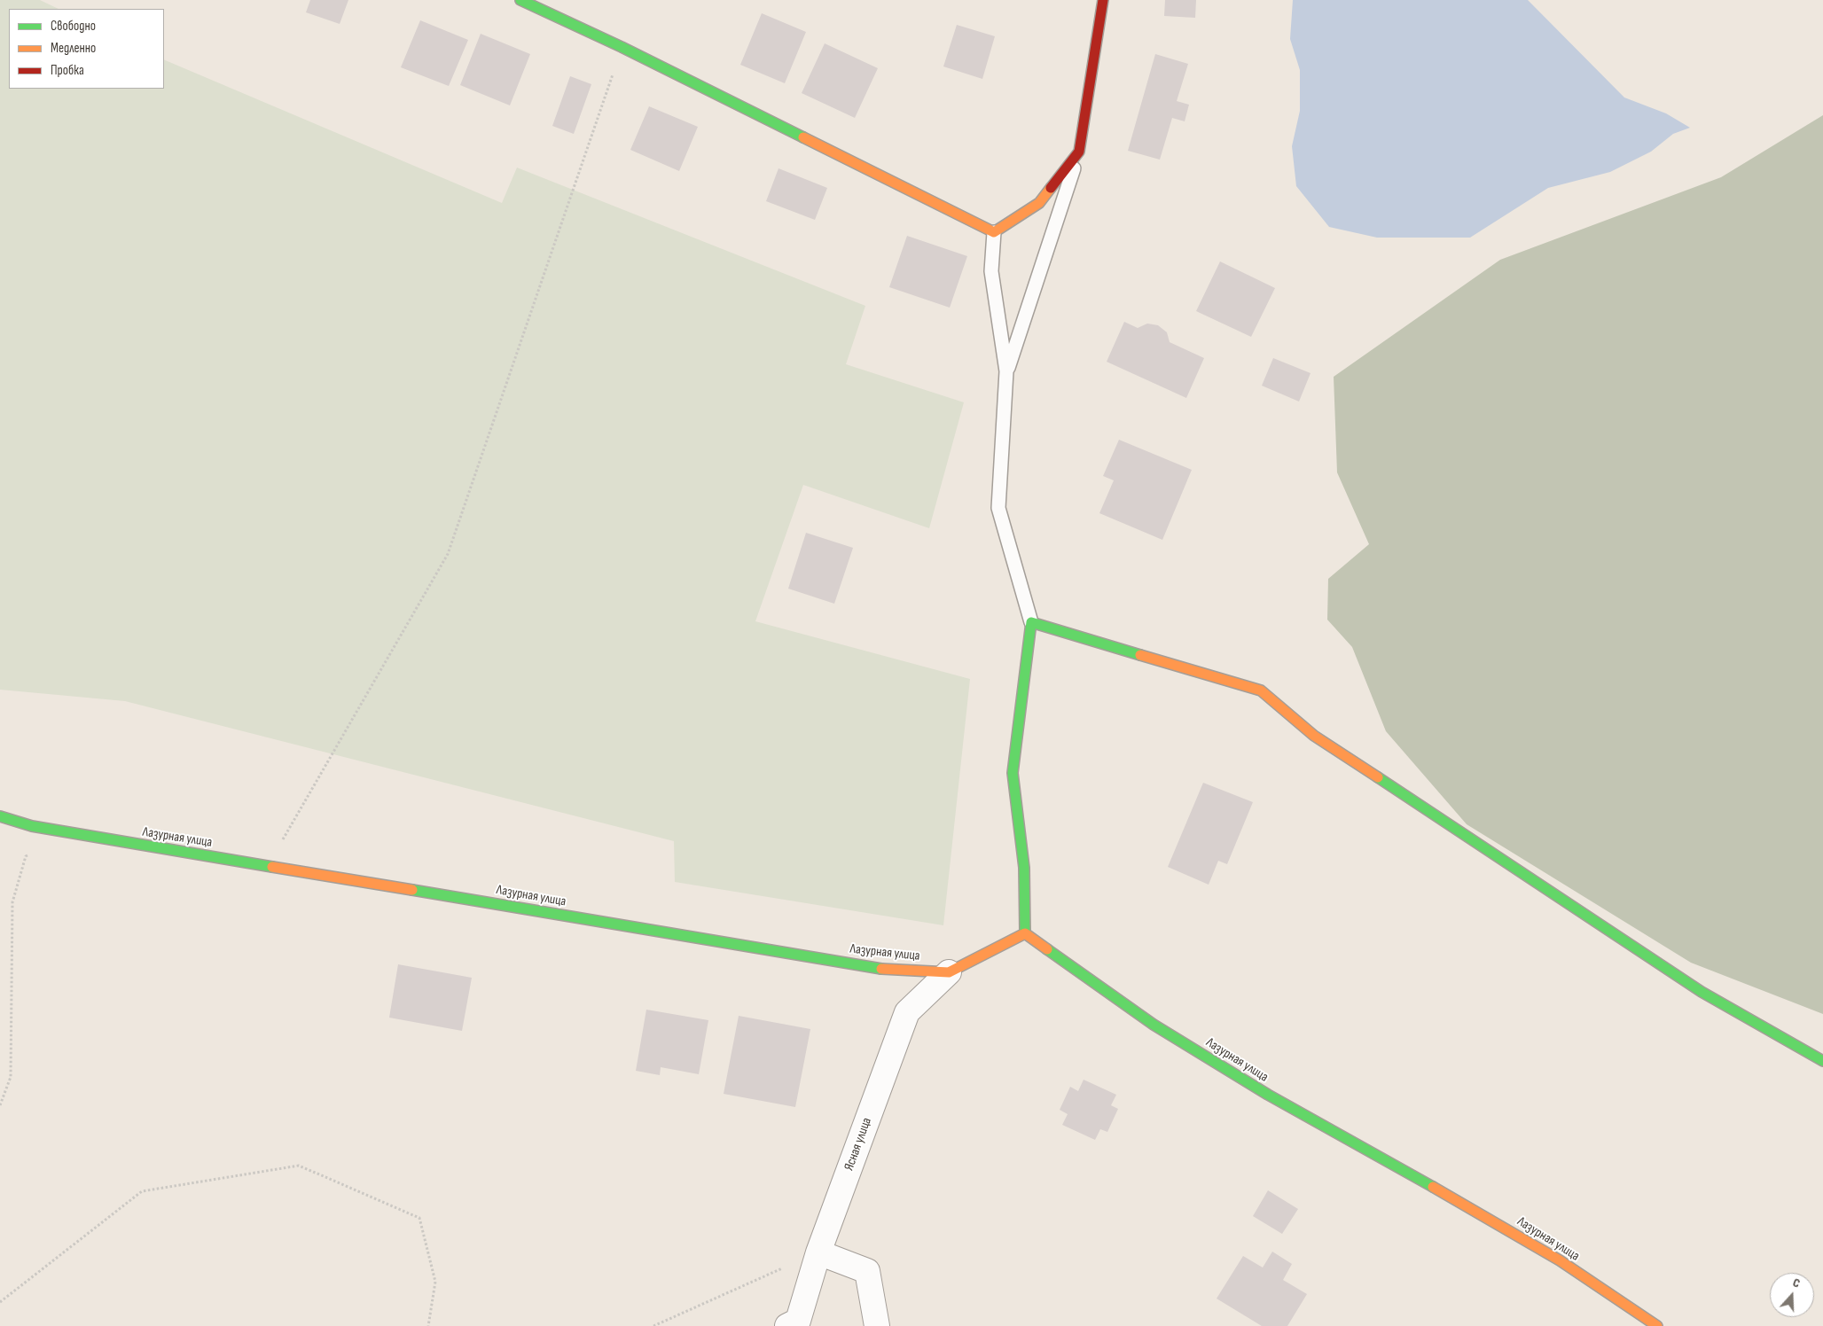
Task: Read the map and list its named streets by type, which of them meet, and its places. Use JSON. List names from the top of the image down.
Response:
{
  "streets": {
    "street": ["Лазурная улица", "Ясная улица"]
  },
  "crossings": [
    ["Лазурная улица", "Ясная улица"]
  ],
  "legend": ["Свободно", "Медленно", "Пробка"],
  "north": "top"
}
